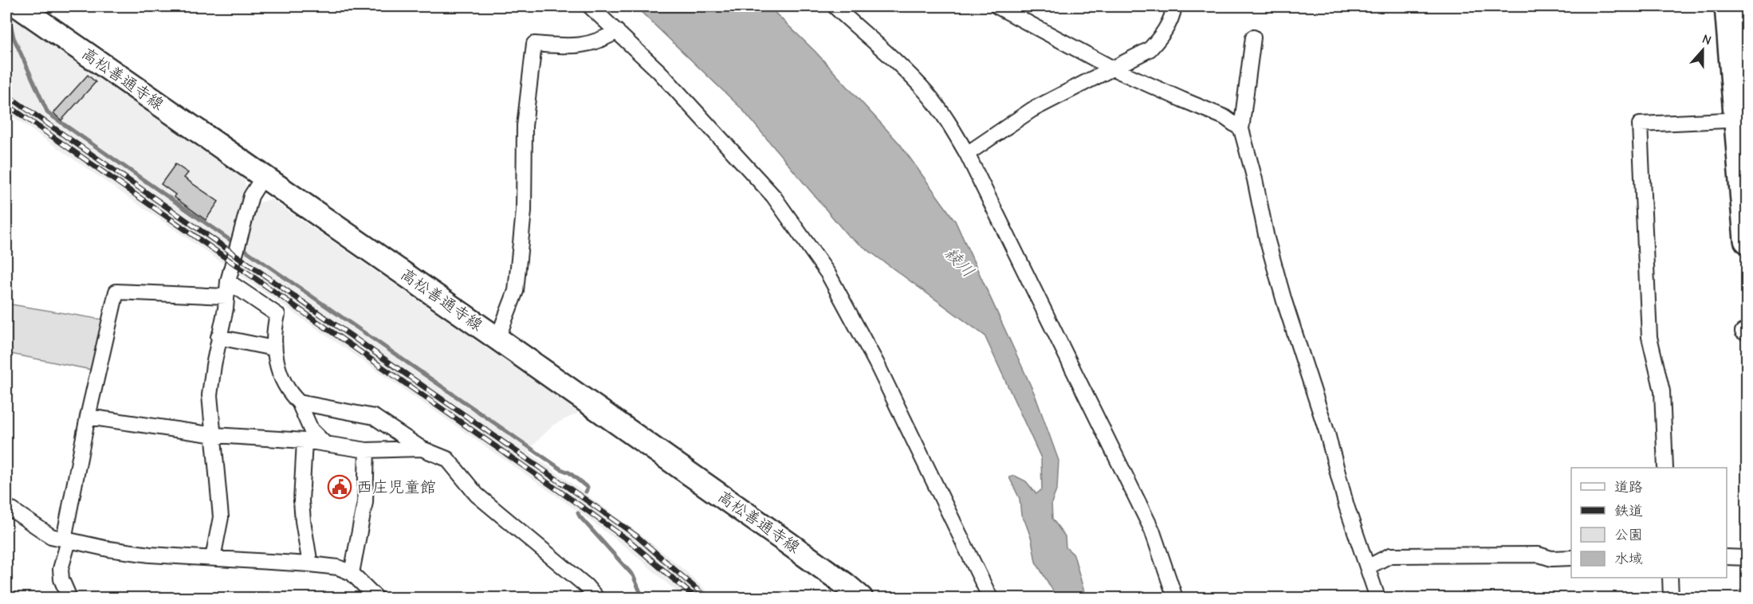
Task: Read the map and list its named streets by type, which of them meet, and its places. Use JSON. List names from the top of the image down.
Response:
{
  "streets": {
    "main road": ["高松善通寺線"]
  },
  "water": ["綾川"],
  "places": {
    "public building": ["西庄児童館"]
  },
  "legend": [
    "道路",
    "鉄道",
    "公園",
    "水域"
  ],
  "north": "top"
}
